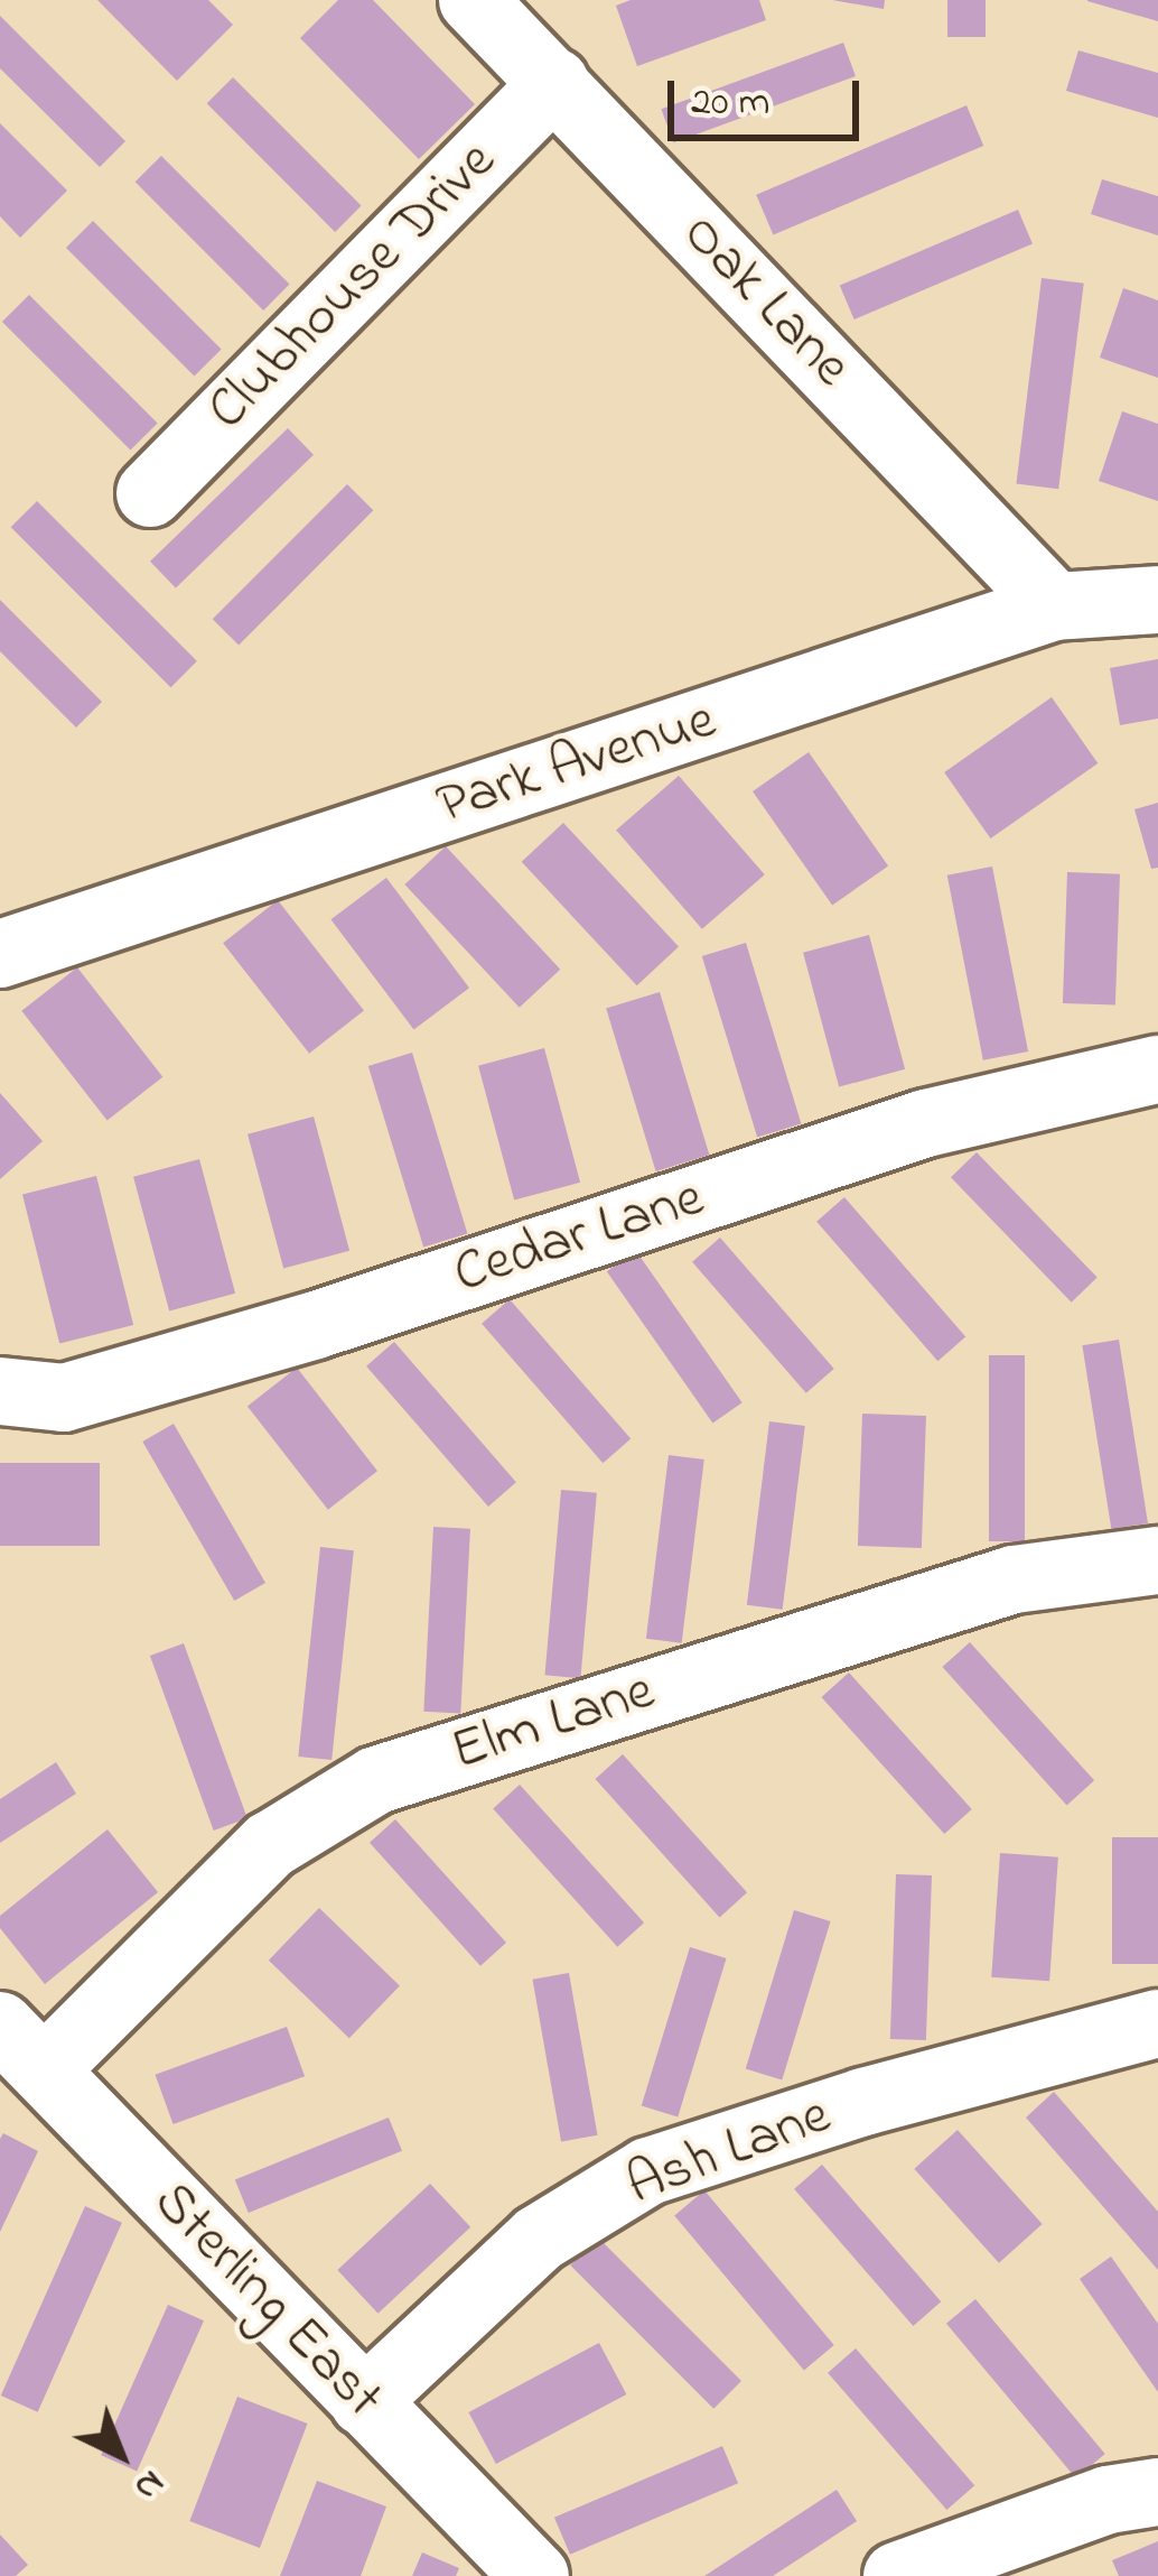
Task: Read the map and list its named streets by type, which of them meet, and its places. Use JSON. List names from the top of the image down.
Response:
{
  "streets": {
    "street": [
      "Clubhouse Drive",
      "Oak Lane",
      "Park Avenue",
      "Cedar Lane",
      "Elm Lane",
      "Ash Lane",
      "Sterling East"
    ]
  },
  "crossings": [
    ["Clubhouse Drive", "Oak Lane"],
    ["Oak Lane", "Park Avenue"],
    ["Elm Lane", "Sterling East"],
    ["Ash Lane", "Sterling East"]
  ],
  "scale_bar": "20 m",
  "north": "bottom right"
}
